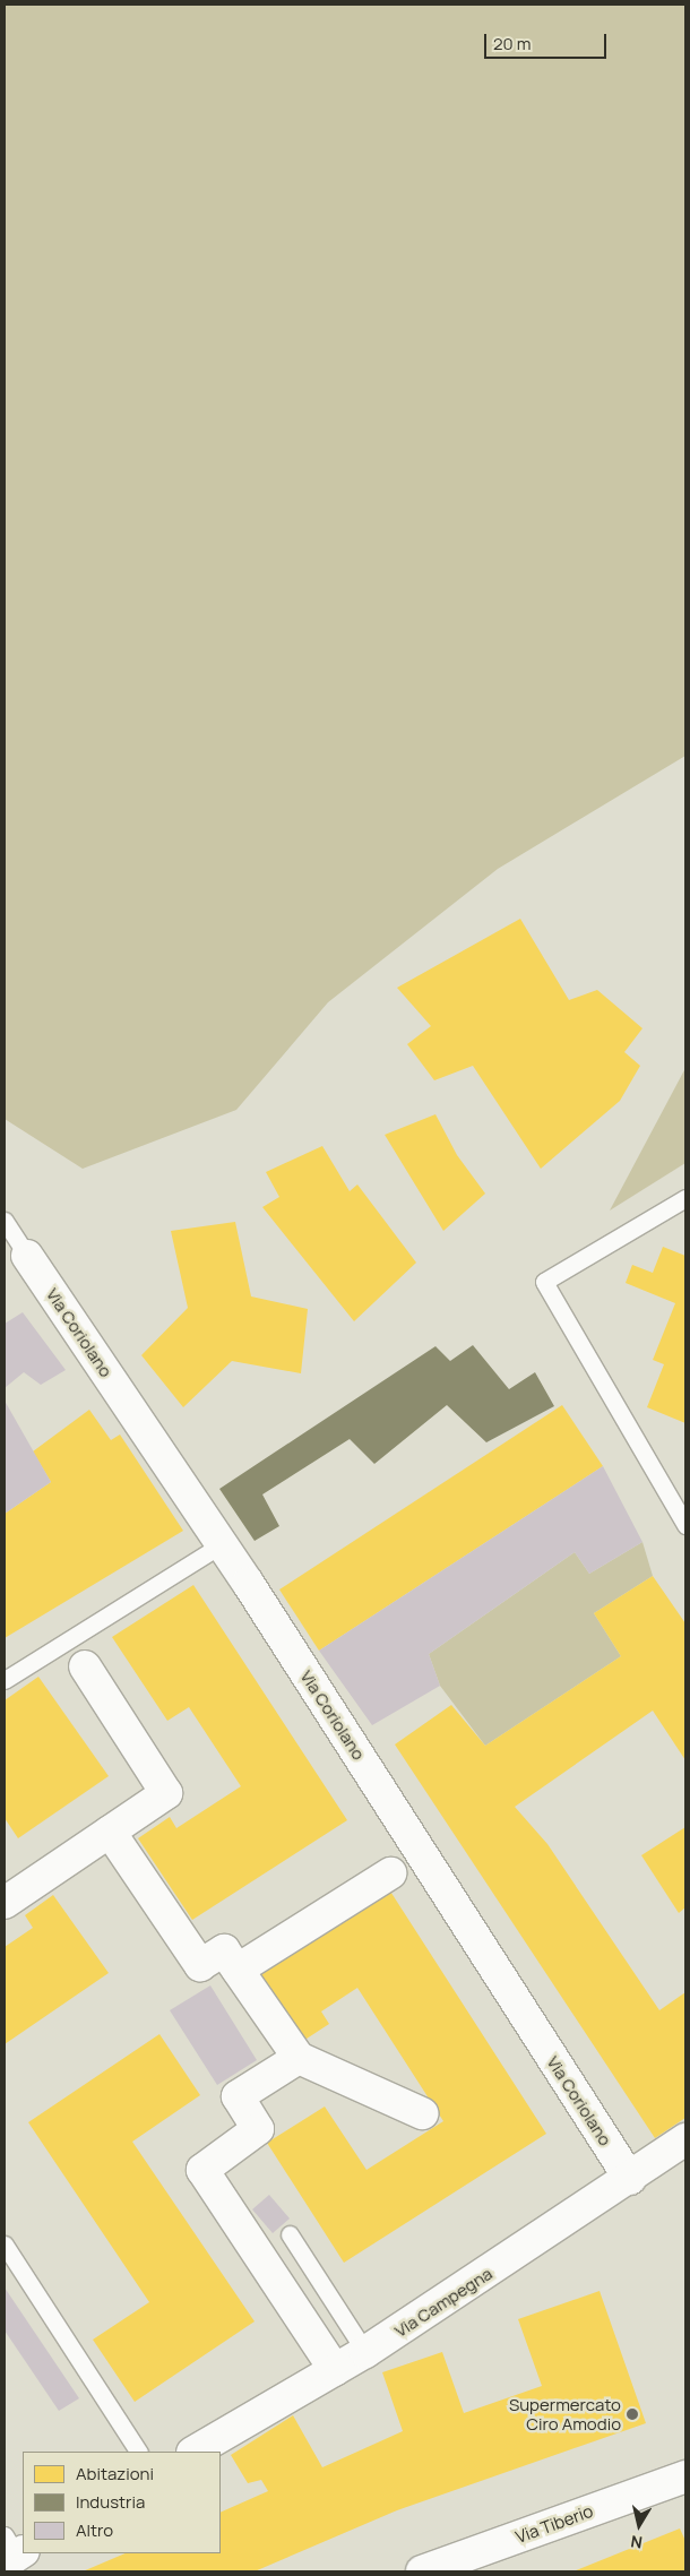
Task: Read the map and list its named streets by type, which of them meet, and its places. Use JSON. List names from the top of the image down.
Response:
{
  "streets": {
    "street": ["Via Coriolano", "Via Campegna", "Via Tiberio"]
  },
  "crossings": [
    ["Via Coriolano", "Via Campegna"]
  ],
  "places": ["Supermercato Ciro Amodio"],
  "legend": ["Abitazioni", "Industria", "Altro"],
  "scale_bar": "20 m",
  "north": "bottom"
}
